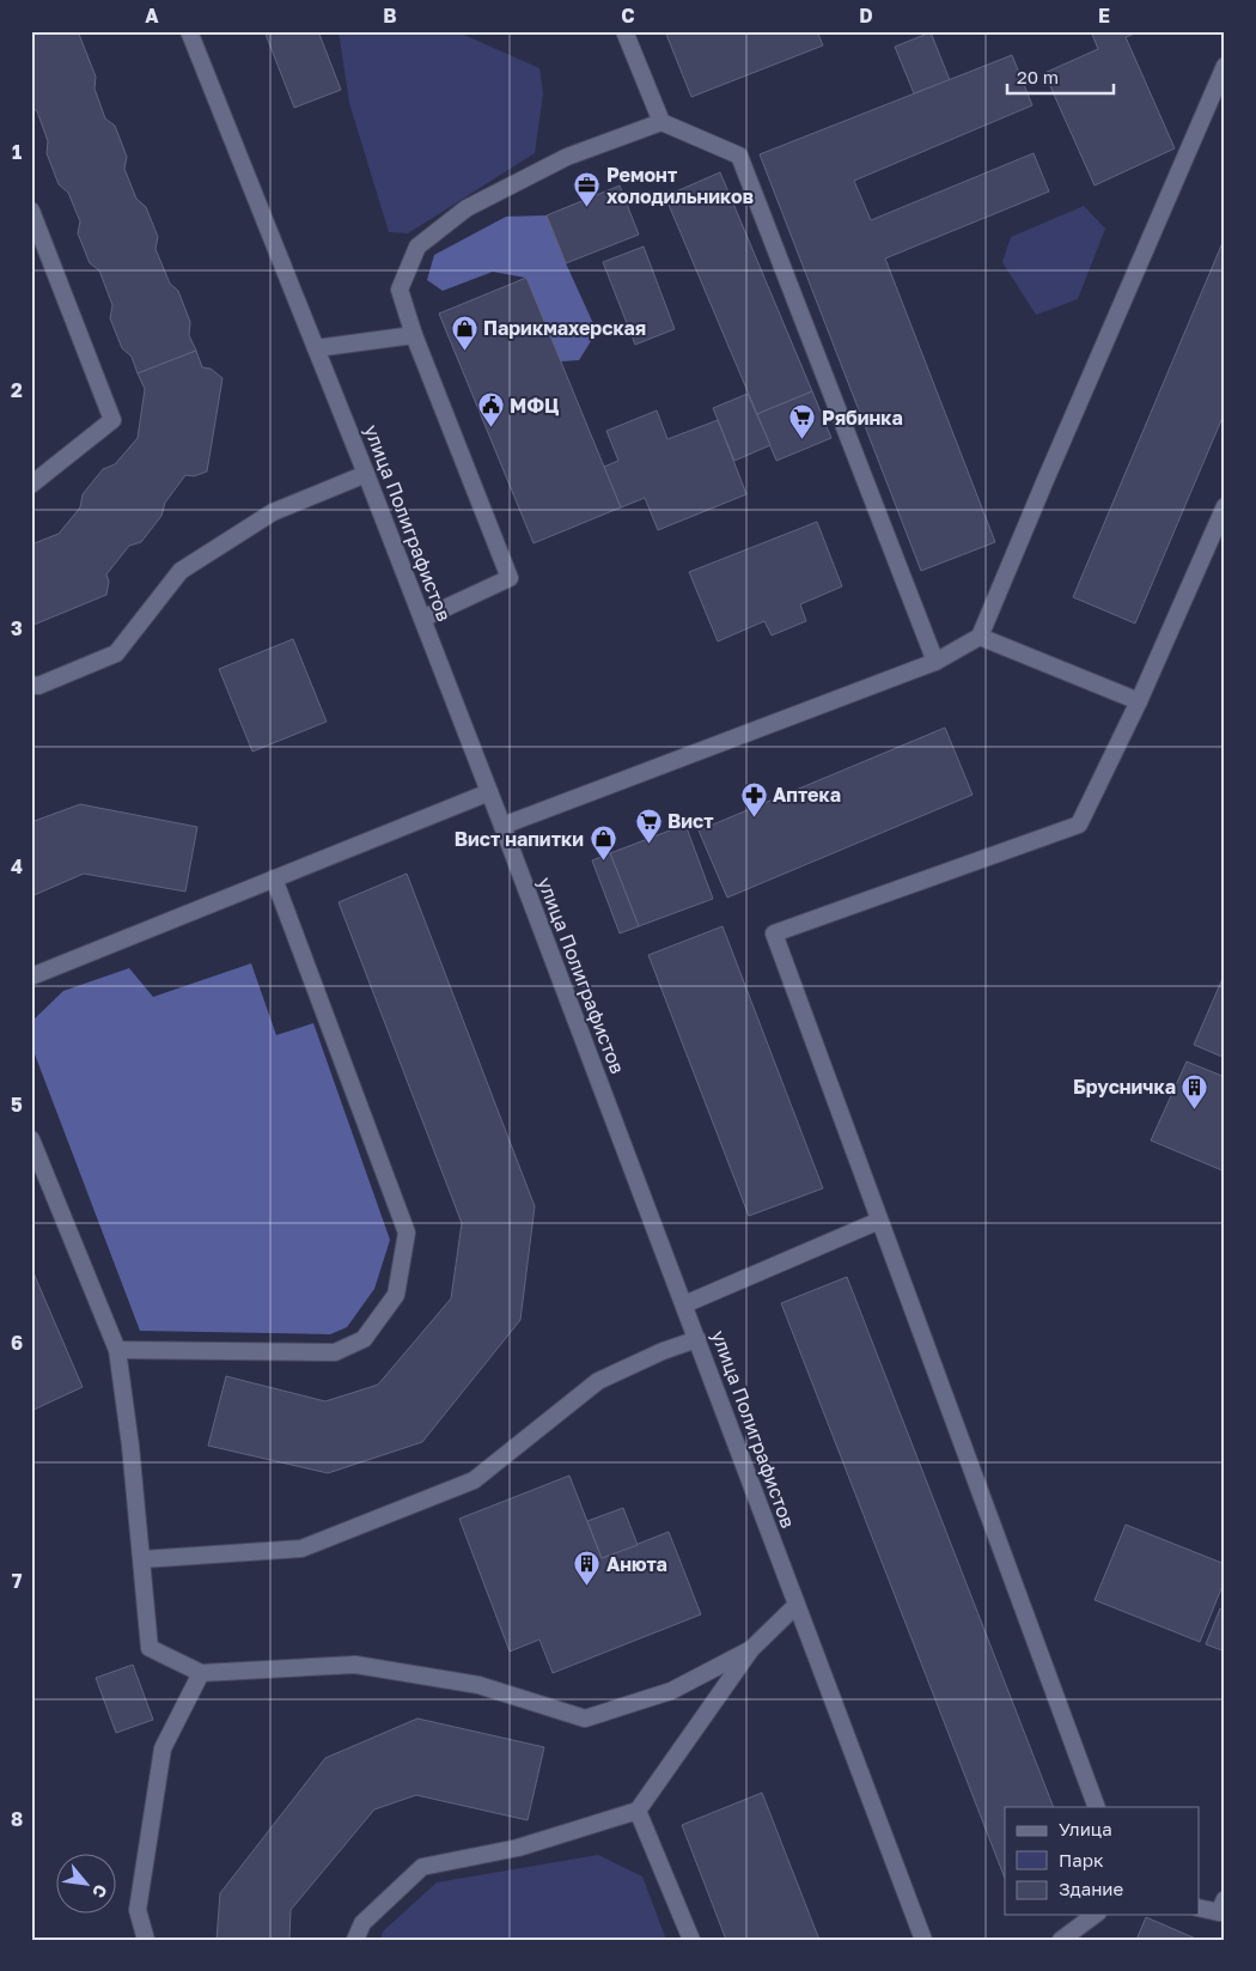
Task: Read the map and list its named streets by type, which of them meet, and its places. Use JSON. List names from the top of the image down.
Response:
{
  "streets": {
    "street": ["улица Полиграфистов"]
  },
  "places": {
    "office": ["Ремонт холодильников"],
    "shop": ["Парикмахерская", "Вист напитки"],
    "public building": ["МФЦ"],
    "supermarket": ["Рябинка", "Вист"],
    "pharmacy": ["Аптека"],
    "building": ["Брусничка", "Анюта"]
  },
  "legend": ["Улица", "Парк", "Здание"],
  "scale_bar": "20 m",
  "north": "bottom right",
  "grid": {
    "columns": [
      "A",
      "B",
      "C",
      "D",
      "E"
    ],
    "rows": [
      "1",
      "2",
      "3",
      "4",
      "5",
      "6",
      "7",
      "8"
    ]
  }
}
